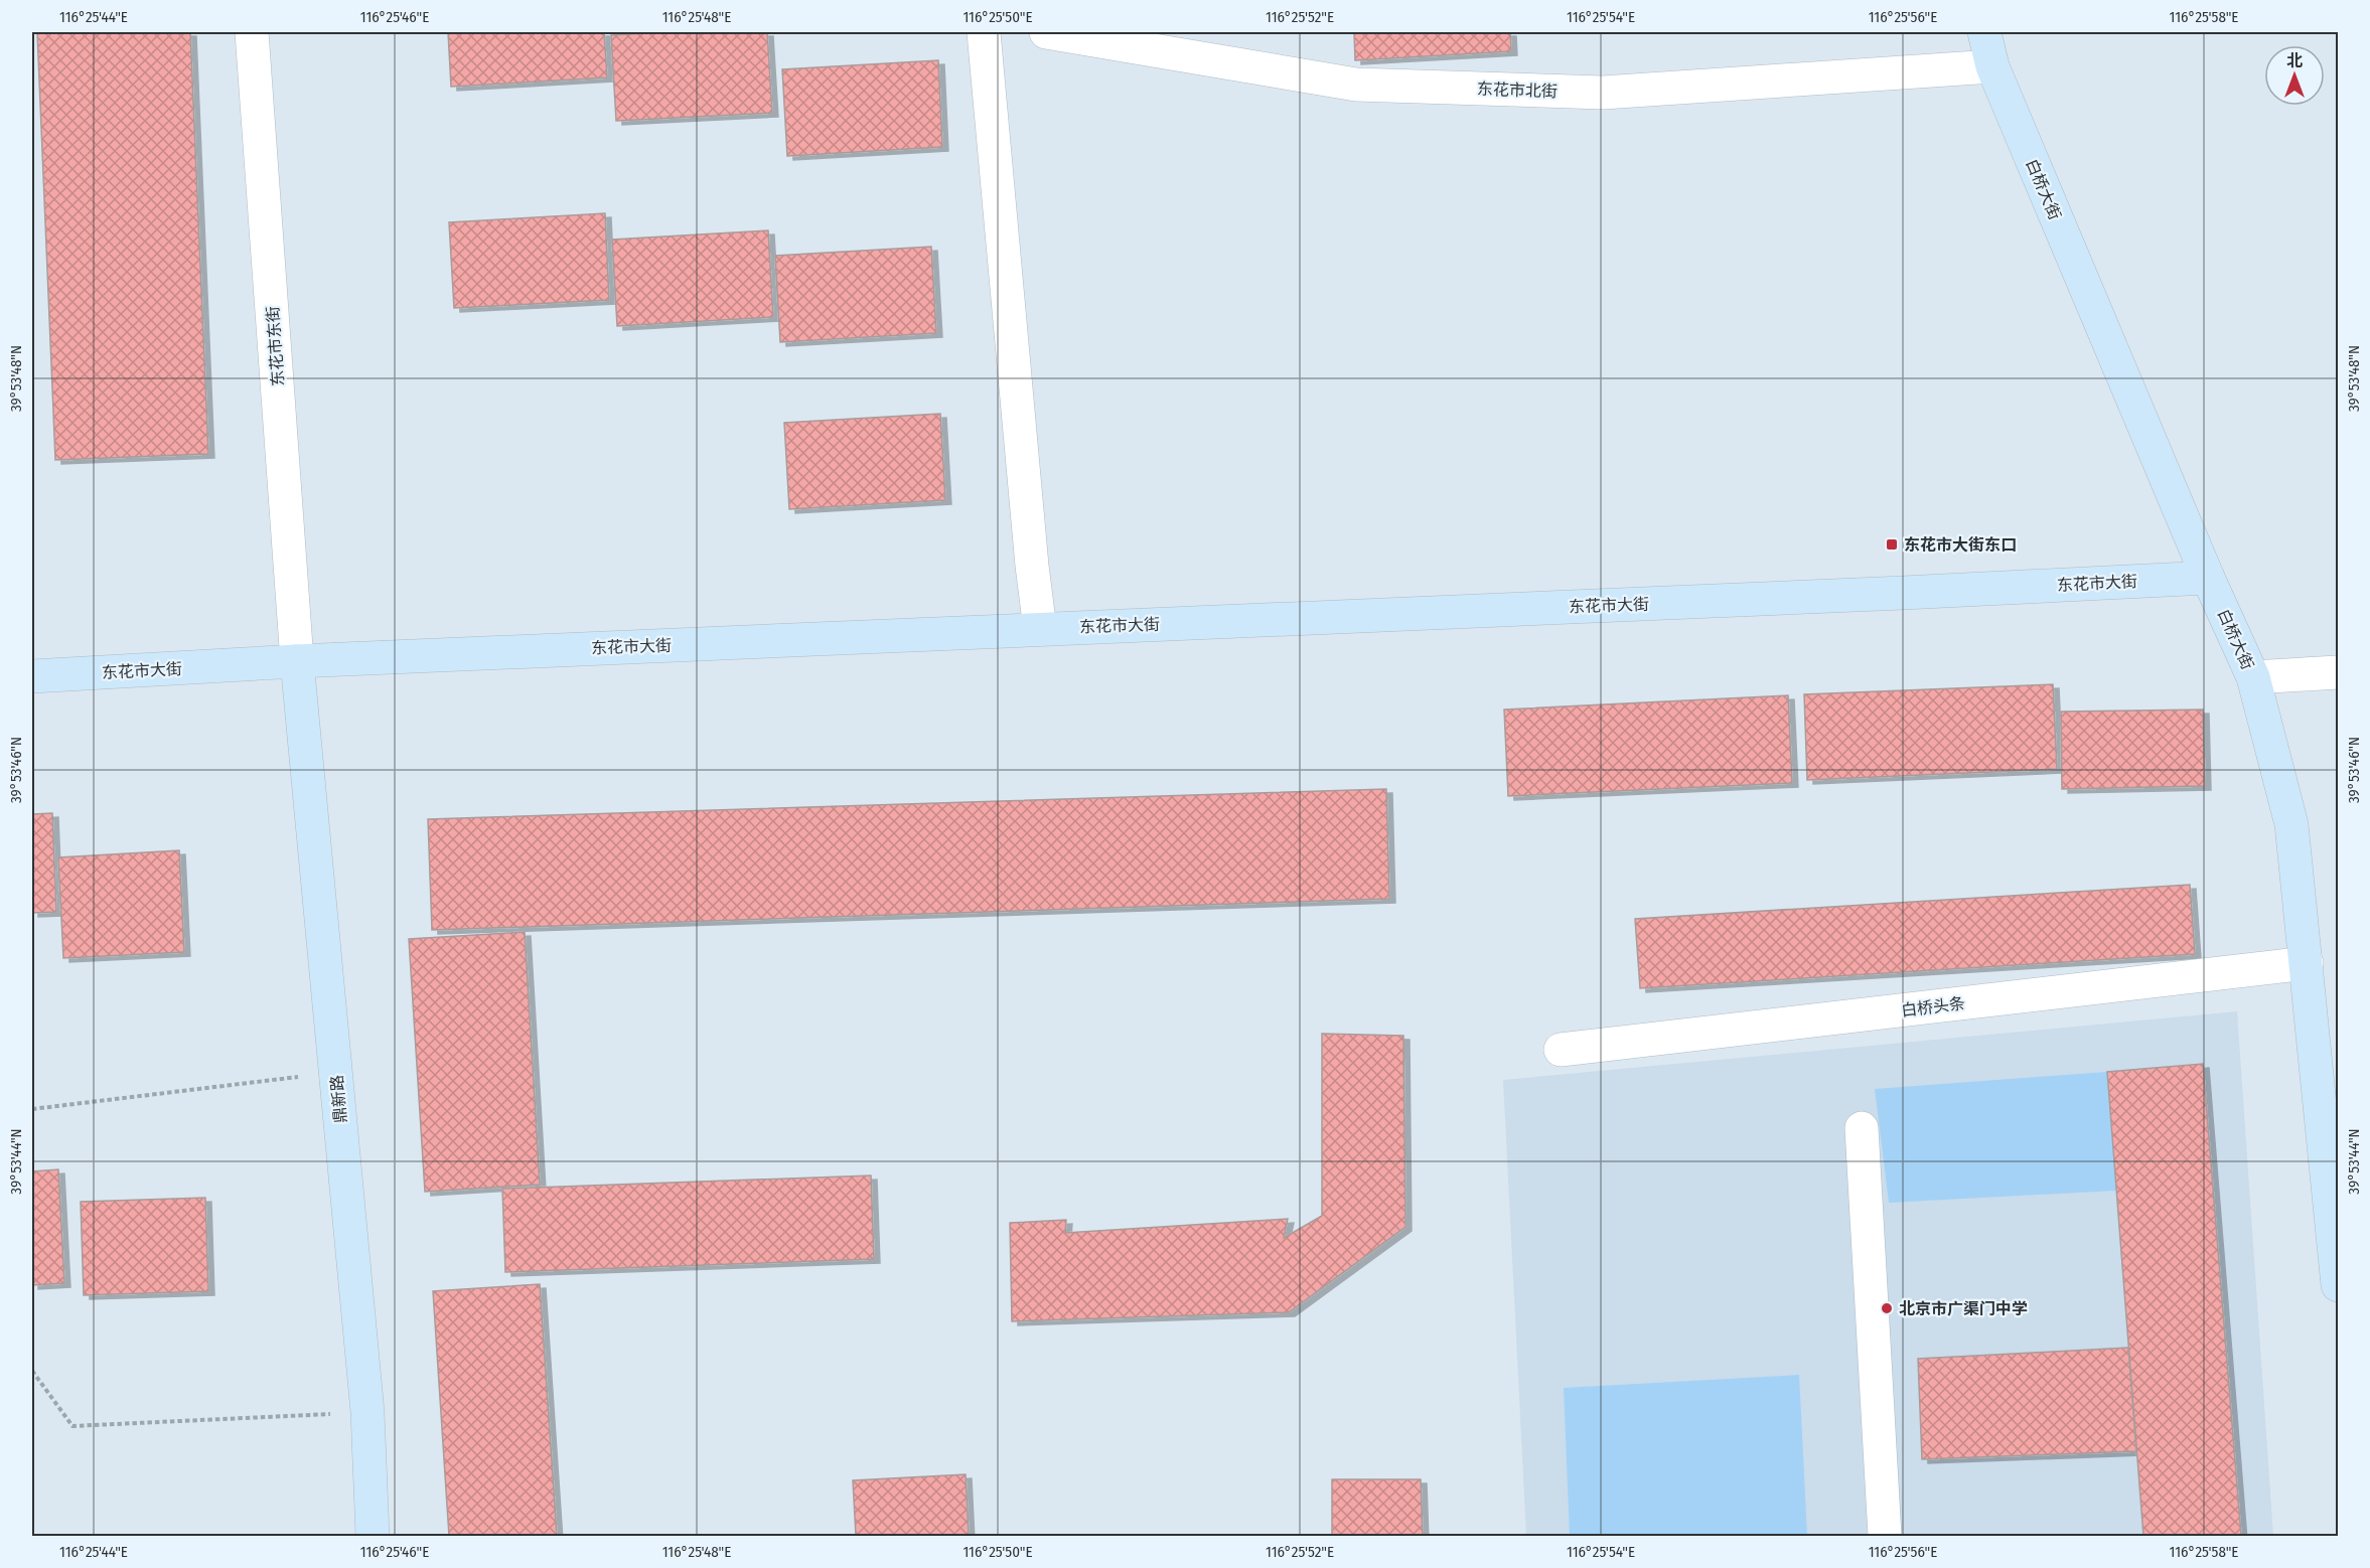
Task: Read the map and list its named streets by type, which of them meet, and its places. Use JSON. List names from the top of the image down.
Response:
{
  "streets": {
    "street": [
      "东花市北街",
      "白桥大街",
      "东花市东街",
      "东花市大街",
      "白桥头条",
      "鼎新路"
    ]
  },
  "crossings": [
    ["东花市北街", "白桥大街"],
    ["白桥大街", "东花市大街"],
    ["白桥大街", "白桥头条"],
    ["东花市东街", "东花市大街"],
    ["东花市东街", "鼎新路"],
    ["东花市大街", "鼎新路"]
  ],
  "places": {
    "transit": ["东花市大街东口"],
    "other": ["北京市广渠门中学"]
  },
  "north": "top",
  "coordinates": [
    "116°25'44\"E",
    "116°25'46\"E",
    "116°25'48\"E",
    "116°25'50\"E",
    "116°25'52\"E",
    "116°25'54\"E",
    "116°25'56\"E",
    "116°25'58\"E",
    "39°53'48\"N",
    "39°53'46\"N",
    "39°53'44\"N"
  ]
}
